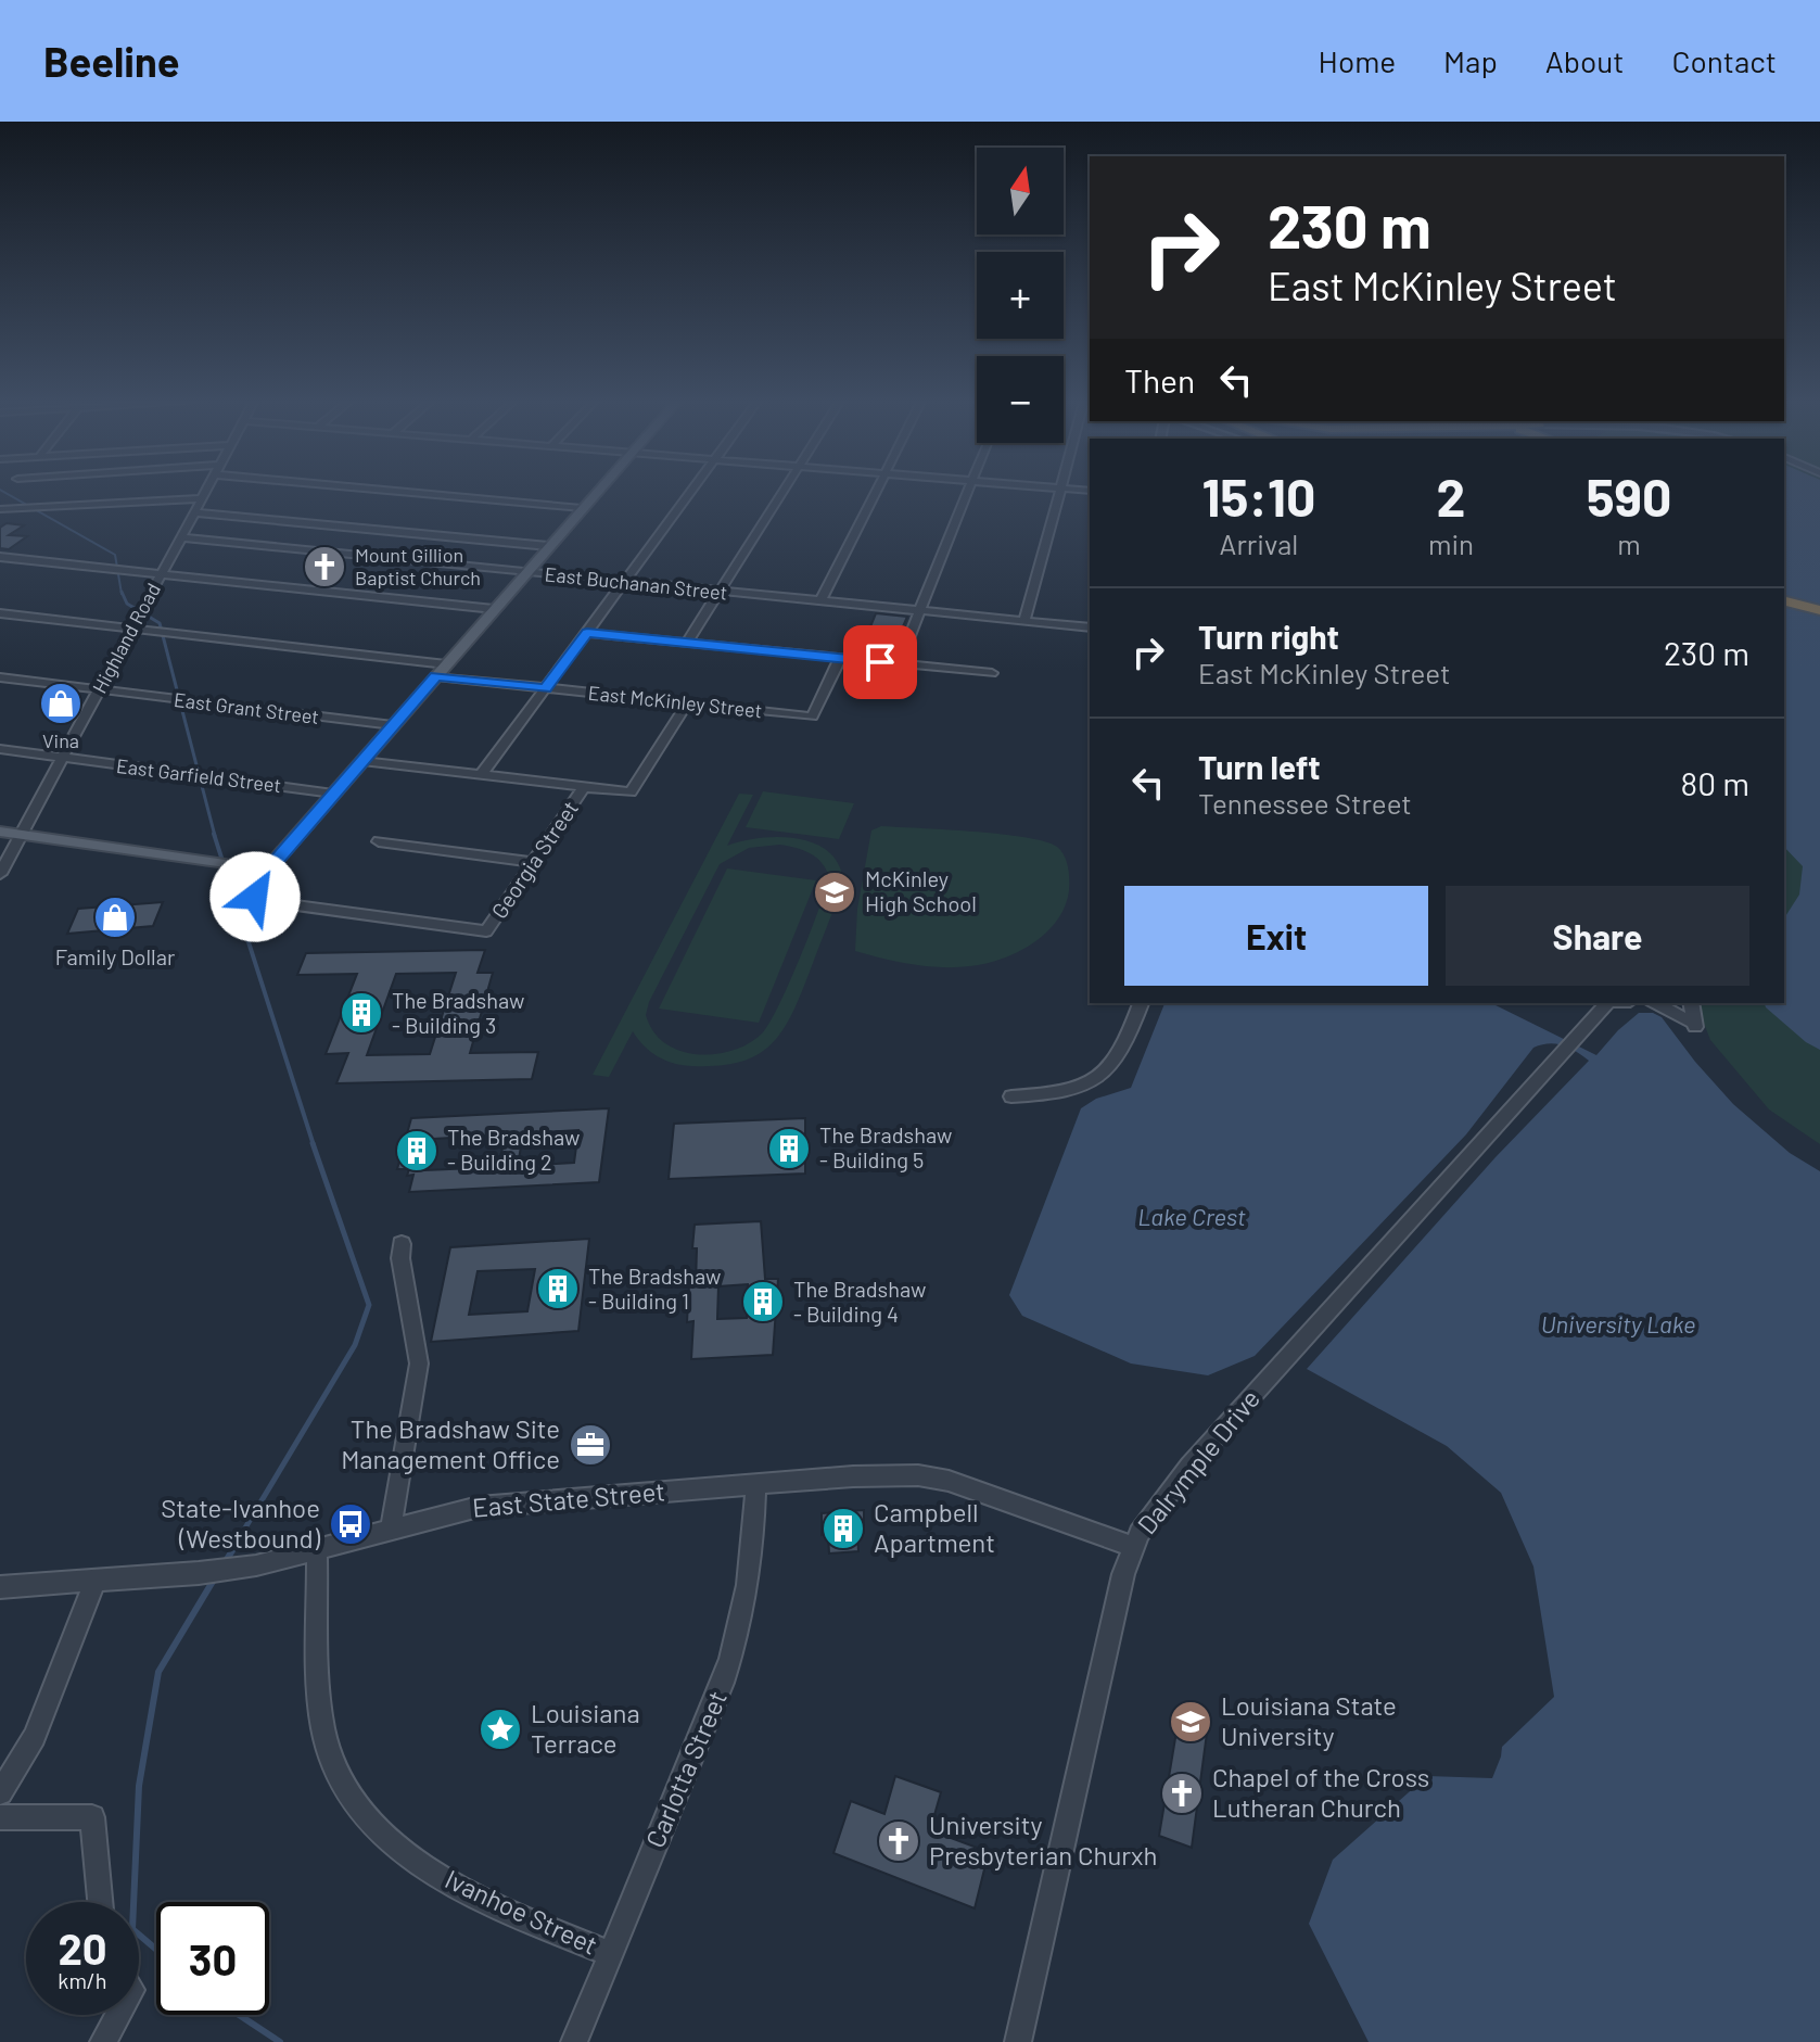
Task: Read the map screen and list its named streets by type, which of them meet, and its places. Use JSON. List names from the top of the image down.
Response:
{
  "streets": {
    "street": [
      "East Buchanan Street",
      "Highland Road",
      "East McKinley Street",
      "East Grant Street",
      "East Garfield Street",
      "Georgia Street",
      "Dalrymple Drive",
      "East State Street",
      "Carlotta Street",
      "Ivanhoe Street"
    ]
  },
  "crossings": [
    ["East Buchanan Street", "Highland Road"],
    ["Highland Road", "East McKinley Street"],
    ["Highland Road", "East Grant Street"],
    ["Highland Road", "East Garfield Street"],
    ["Dalrymple Drive", "East State Street"],
    ["East State Street", "Carlotta Street"],
    ["East State Street", "Ivanhoe Street"],
    ["Carlotta Street", "Ivanhoe Street"]
  ],
  "water": ["Lake Crest", "University Lake"],
  "places": {
    "church": ["Mount Gillion Baptist Church", "Chapel of the Cross Lutheran Church", "University Presbyterian Churxh"],
    "shop": ["Vina", "Family Dollar"],
    "school or university": ["McKinley High School", "Louisiana State University"],
    "building": [
      "The Bradshaw - Building 3",
      "The Bradshaw - Building 5",
      "The Bradshaw - Building 2",
      "The Bradshaw - Building 1",
      "The Bradshaw - Building 4",
      "Campbell Apartment"
    ],
    "office": ["The Bradshaw Site Management Office"],
    "bus stop": ["State-Ivanhoe (Westbound)"],
    "place": ["Louisiana Terrace"]
  },
  "north": "top",
  "page": {
    "header": "Beeline",
    "nav": [
      "Home",
      "Map",
      "About",
      "Contact"
    ],
    "map_buttons": ["+", "−"],
    "turn": ["230 m", "East McKinley Street"],
    "then": "Then",
    "eta": [
      "15:10",
      "Arrival",
      "2",
      "min",
      "590",
      "m"
    ],
    "list": [
      {
        "name": "Turn right",
        "note": "East McKinley Street",
        "value": "230 m"
      },
      {
        "name": "Turn left",
        "note": "Tennessee Street",
        "value": "80 m"
      }
    ],
    "buttons": ["Exit", "Share"],
    "speed": "20 km/h",
    "limit": "30"
  }
}
